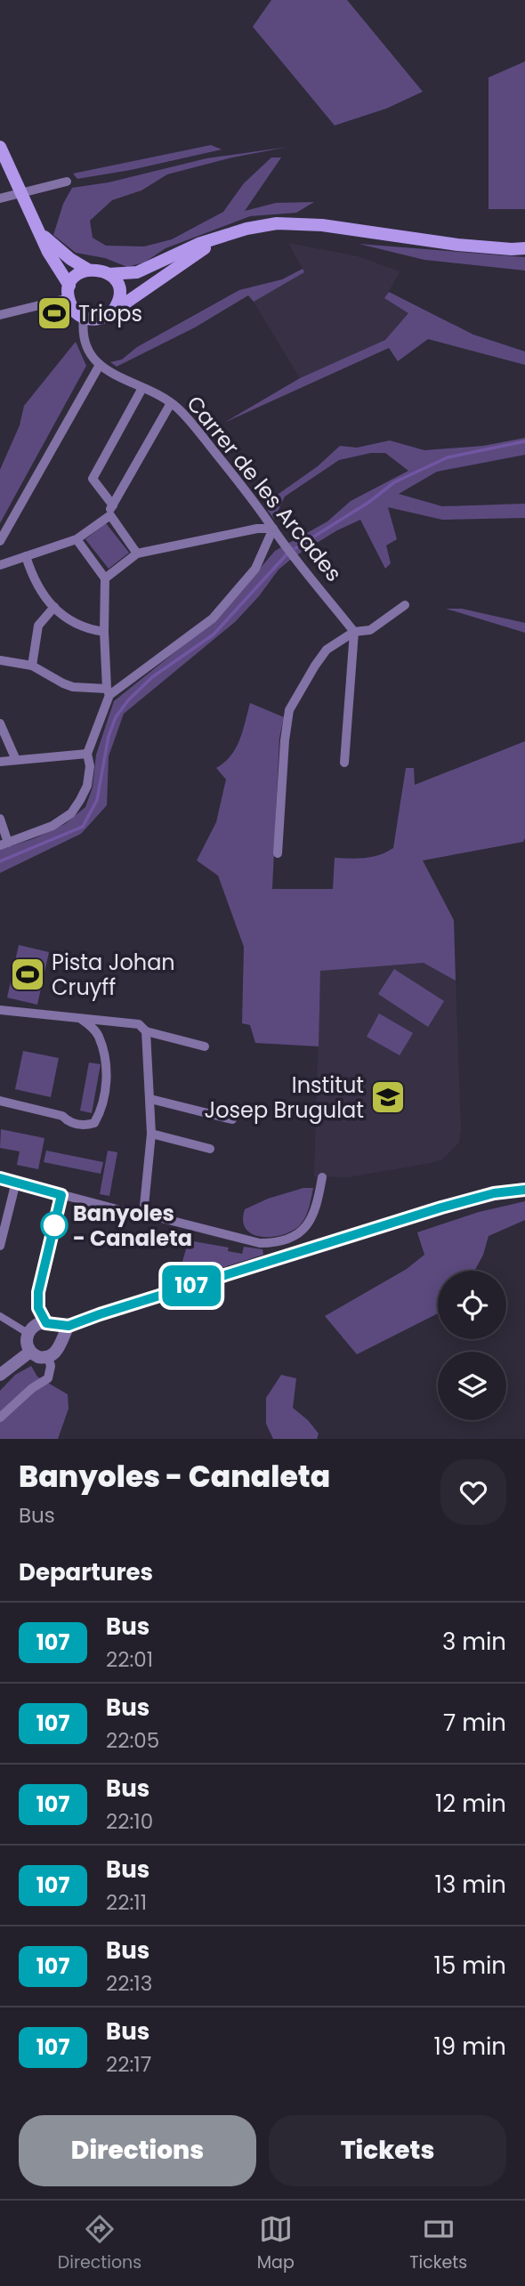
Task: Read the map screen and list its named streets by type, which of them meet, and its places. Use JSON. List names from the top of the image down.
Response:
{
  "streets": {
    "street": ["Carrer de les Arcades"]
  },
  "places": {
    "sports": ["Triops", "Pista Johan Cruyff"],
    "school or university": ["Institut Josep Brugulat"],
    "other": ["Banyoles - Canaleta"]
  },
  "lines": ["bus line 107"],
  "page": {
    "on_map": "107",
    "heading": [
      ["Banyoles - Canaleta", "Bus"],
      "Departures"
    ],
    "list": [
      {
        "mark": "107",
        "name": "Bus",
        "note": "22:01",
        "value": "3 min"
      },
      {
        "mark": "107",
        "name": "Bus",
        "note": "22:05",
        "value": "7 min"
      },
      {
        "mark": "107",
        "name": "Bus",
        "note": "22:10",
        "value": "12 min"
      },
      {
        "mark": "107",
        "name": "Bus",
        "note": "22:11",
        "value": "13 min"
      },
      {
        "mark": "107",
        "name": "Bus",
        "note": "22:13",
        "value": "15 min"
      },
      {
        "mark": "107",
        "name": "Bus",
        "note": "22:17",
        "value": "19 min"
      }
    ],
    "buttons": ["Directions", "Tickets"],
    "tabs": ["Directions", "Map", "Tickets"]
  }
}
